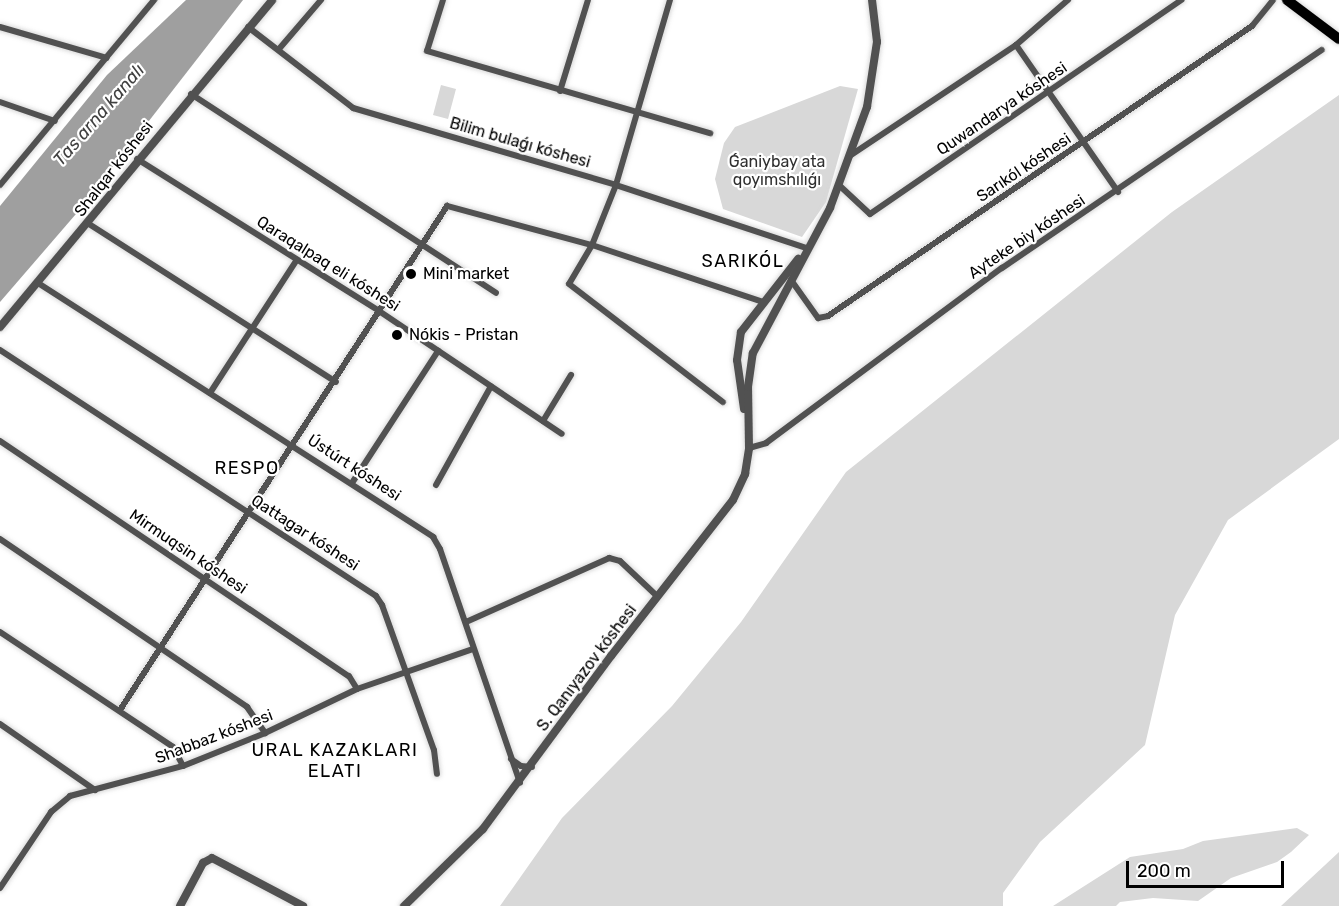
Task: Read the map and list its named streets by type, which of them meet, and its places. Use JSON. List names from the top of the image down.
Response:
{
  "streets": {
    "street": [
      "Quwandarya kóshesi",
      "Bilim bulaǵı kóshesi",
      "Sarıkól kóshesi",
      "Shalqar kóshesi",
      "Ayteke biy kóshesi",
      "Qaraqalpaq eli kóshesi",
      "Ústúrt kóshesi",
      "Qattagar kóshesi",
      "Mirmuqsin kóshesi",
      "S. Qanıyazov kóshesi",
      "Shabbaz kóshesi"
    ]
  },
  "crossings": [
    ["Quwandarya kóshesi", "S. Qanıyazov kóshesi"],
    ["Bilim bulaǵı kóshesi", "Shalqar kóshesi"],
    ["Bilim bulaǵı kóshesi", "S. Qanıyazov kóshesi"],
    ["Sarıkól kóshesi", "S. Qanıyazov kóshesi"],
    ["Shalqar kóshesi", "Qaraqalpaq eli kóshesi"],
    ["Shalqar kóshesi", "Ústúrt kóshesi"],
    ["Ayteke biy kóshesi", "S. Qanıyazov kóshesi"],
    ["Ústúrt kóshesi", "S. Qanıyazov kóshesi"],
    ["Ústúrt kóshesi", "Shabbaz kóshesi"],
    ["Qattagar kóshesi", "Shabbaz kóshesi"],
    ["Mirmuqsin kóshesi", "Shabbaz kóshesi"]
  ],
  "districts": ["SARIKÓL", "RESPO", "URAL KAZAKLARI ELATI"],
  "water": ["Tas arna kanalı"],
  "parks": ["Ǵaniybay ata qoyımshılıǵı"],
  "places": ["Mini market", "Nókis - Pristan"],
  "scale_bar": "200 m"
}
